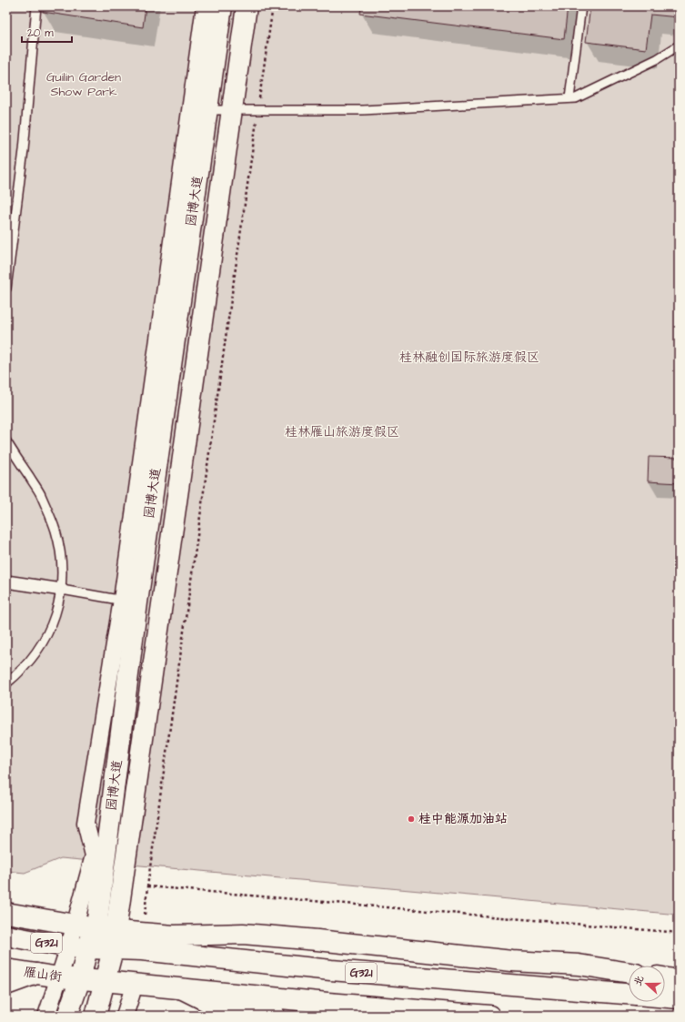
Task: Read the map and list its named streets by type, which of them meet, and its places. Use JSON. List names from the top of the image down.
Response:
{
  "streets": {
    "main road": ["园博大道", "G321", "雁山街"]
  },
  "crossings": [
    ["园博大道", "G321"],
    ["园博大道", "雁山街"]
  ],
  "parks": ["Guilin Garden Show Park", "桂林融创国际旅游度假区", "桂林雁山旅游度假区"],
  "places": ["桂中能源加油站"],
  "scale_bar": "20 m",
  "north": "left"
}
